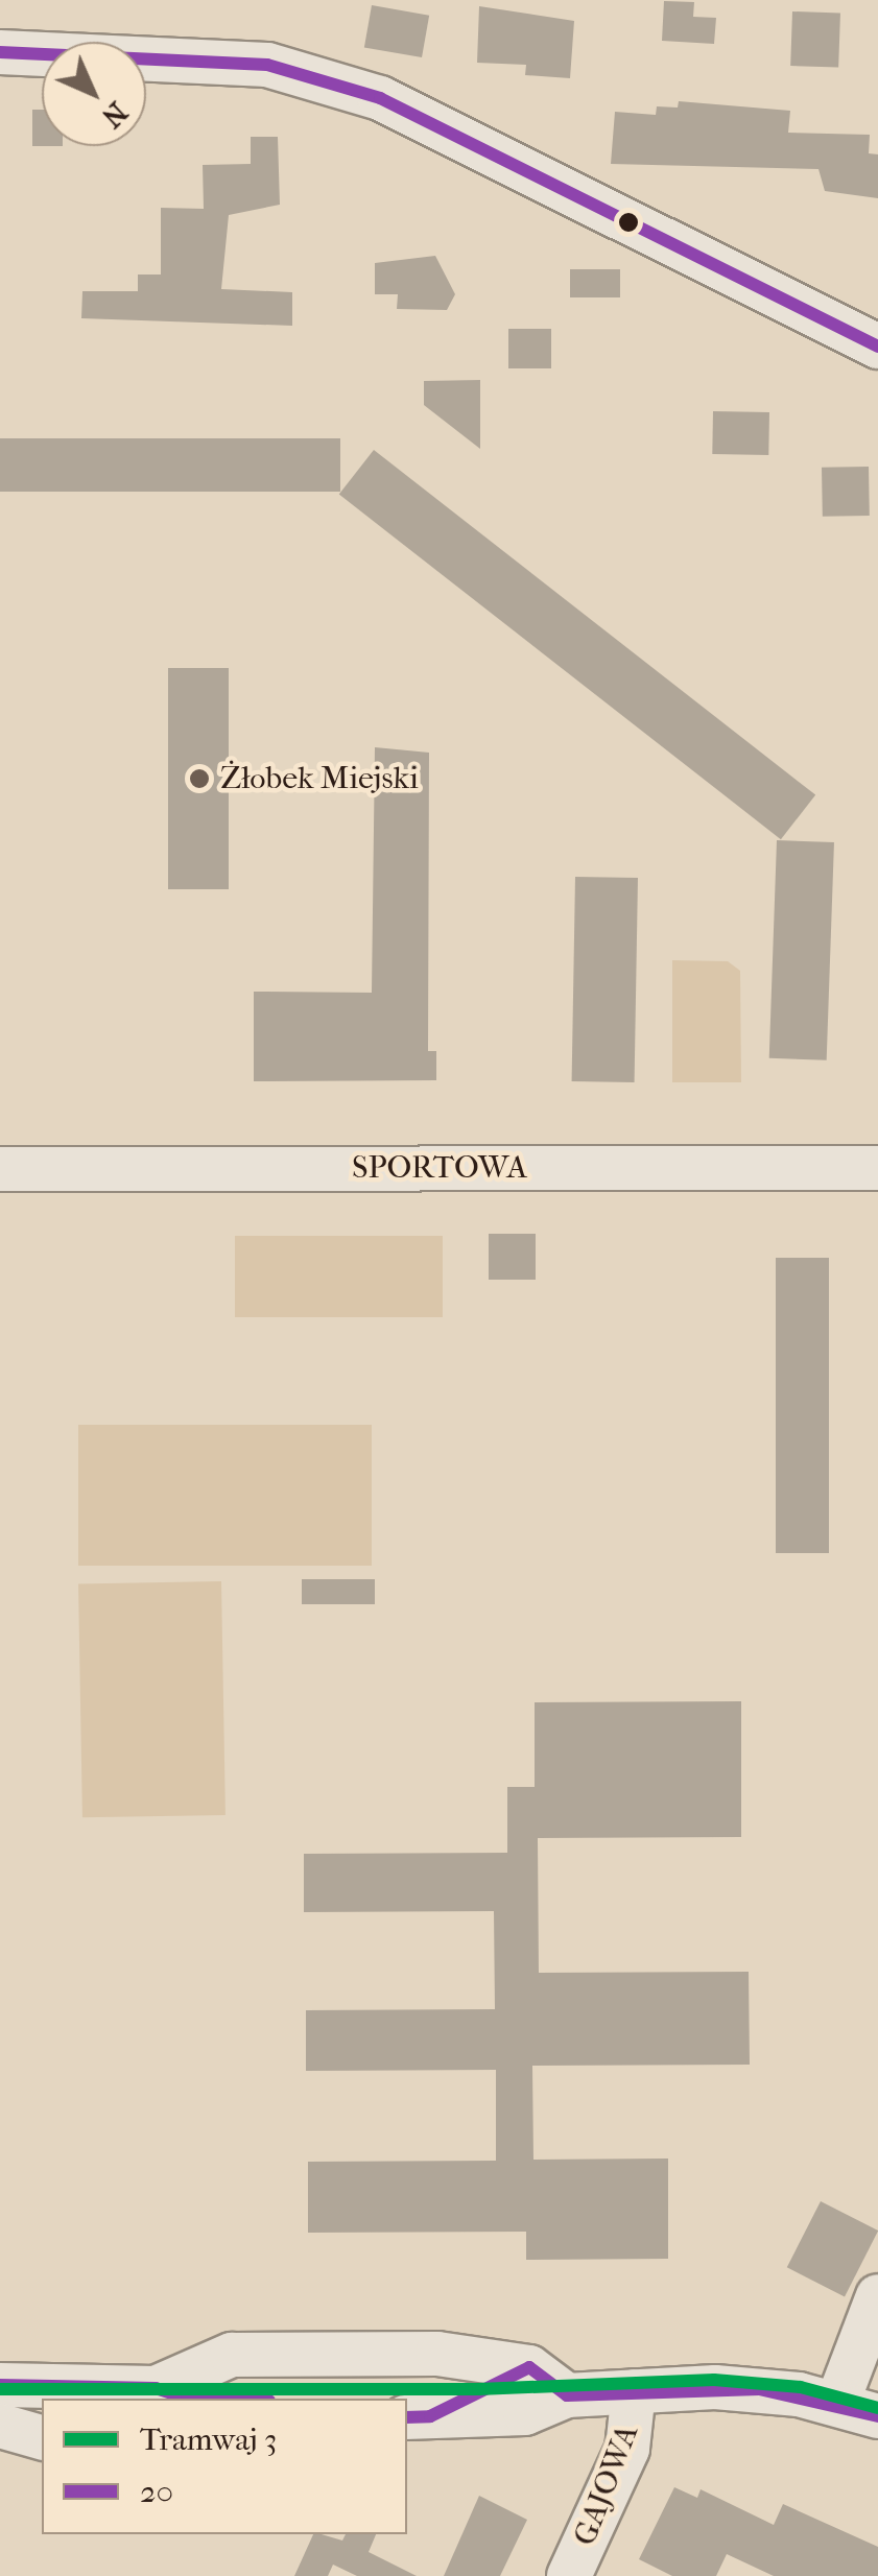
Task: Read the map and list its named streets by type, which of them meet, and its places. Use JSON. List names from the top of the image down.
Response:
{
  "streets": {
    "street": ["SPORTOWA", "GAJOWA"]
  },
  "places": ["Żłobek Miejski"],
  "lines": ["transit line 20", "tram line 3"],
  "legend": ["Tramwaj 3", "20"],
  "north": "bottom right"
}
